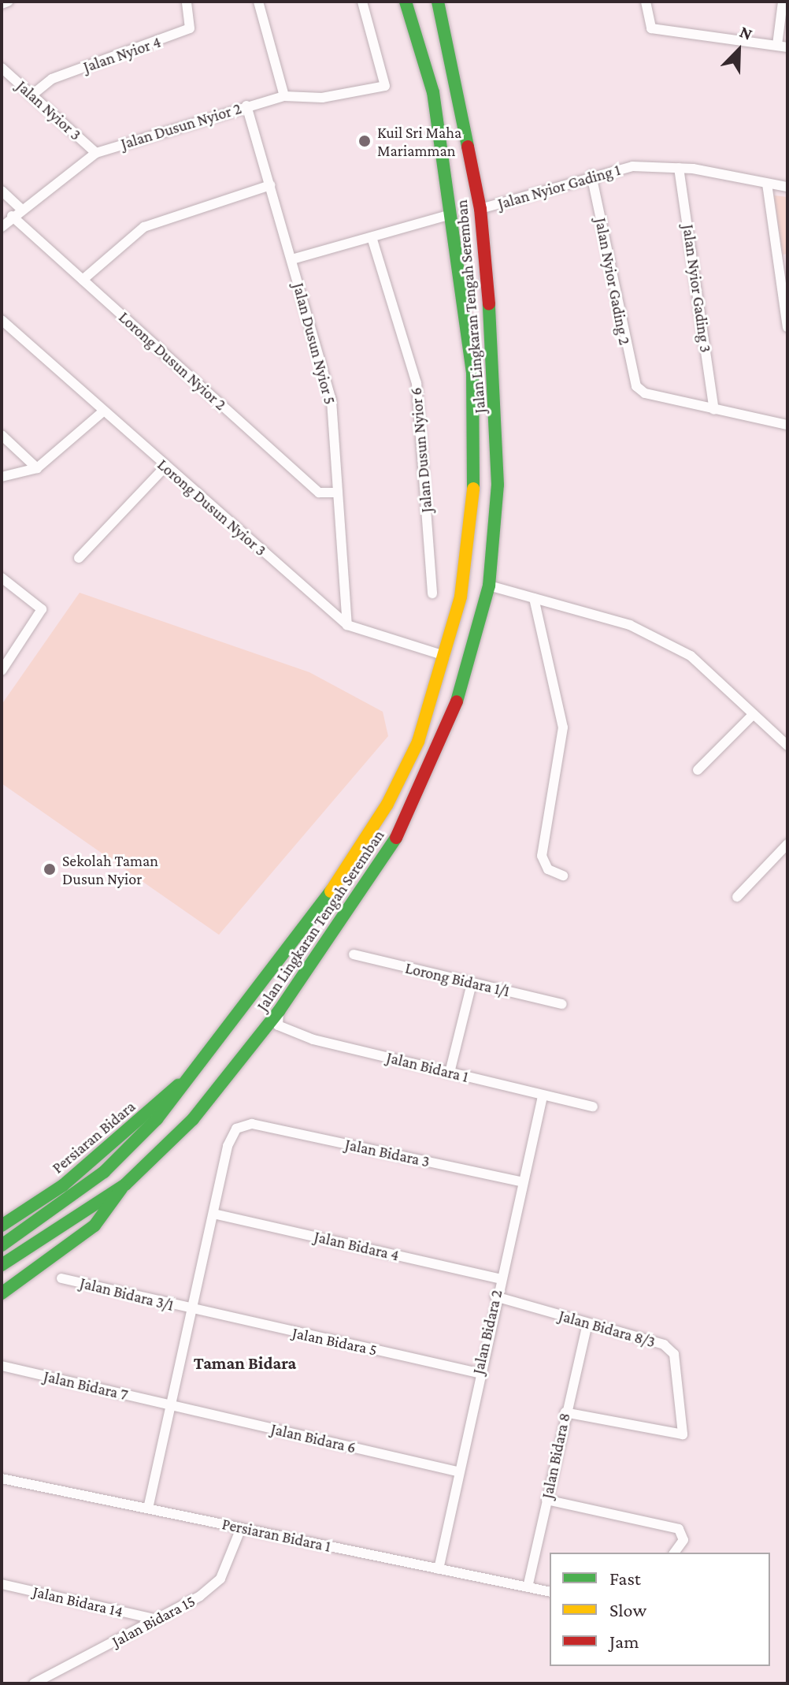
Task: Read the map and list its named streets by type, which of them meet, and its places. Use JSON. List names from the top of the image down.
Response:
{
  "streets": {
    "main road": ["Jalan Lingkaran Tengah Seremban", "Persiaran Bidara"],
    "street": [
      "Jalan Nyior 4",
      "Jalan Nyior 3",
      "Jalan Dusun Nyior 2",
      "Jalan Nyior Gading 1",
      "Jalan Nyior Gading 2",
      "Jalan Nyior Gading 3",
      "Jalan Dusun Nyior 5",
      "Lorong Dusun Nyior 2",
      "Jalan Dusun Nyior 6",
      "Lorong Dusun Nyior 3",
      "Lorong Bidara 1/1",
      "Jalan Bidara 1",
      "Jalan Bidara 3",
      "Jalan Bidara 4",
      "Jalan Bidara 3/1",
      "Jalan Bidara 8/3",
      "Jalan Bidara 2",
      "Jalan Bidara 5",
      "Jalan Bidara 7",
      "Jalan Bidara 6",
      "Jalan Bidara 8",
      "Persiaran Bidara 1",
      "Jalan Bidara 14",
      "Jalan Bidara 15"
    ]
  },
  "crossings": [
    ["Jalan Nyior 4", "Jalan Nyior 3"],
    ["Jalan Nyior 3", "Jalan Dusun Nyior 2"],
    ["Jalan Dusun Nyior 2", "Jalan Dusun Nyior 5"],
    ["Jalan Dusun Nyior 2", "Lorong Dusun Nyior 2"],
    ["Jalan Nyior Gading 1", "Jalan Nyior Gading 2"],
    ["Jalan Nyior Gading 1", "Jalan Nyior Gading 3"],
    ["Jalan Nyior Gading 1", "Jalan Lingkaran Tengah Seremban"],
    ["Jalan Nyior Gading 2", "Jalan Nyior Gading 3"],
    ["Jalan Lingkaran Tengah Seremban", "Lorong Dusun Nyior 3"],
    ["Jalan Lingkaran Tengah Seremban", "Jalan Bidara 1"],
    ["Jalan Lingkaran Tengah Seremban", "Persiaran Bidara"],
    ["Jalan Dusun Nyior 5", "Lorong Dusun Nyior 2"],
    ["Jalan Dusun Nyior 5", "Lorong Dusun Nyior 3"],
    ["Jalan Bidara 1", "Jalan Bidara 2"],
    ["Jalan Bidara 3", "Jalan Bidara 4"],
    ["Jalan Bidara 3", "Jalan Bidara 2"],
    ["Jalan Bidara 4", "Jalan Bidara 2"],
    ["Jalan Bidara 3/1", "Jalan Bidara 5"],
    ["Jalan Bidara 8/3", "Jalan Bidara 2"],
    ["Jalan Bidara 8/3", "Jalan Bidara 8"],
    ["Jalan Bidara 2", "Jalan Bidara 5"],
    ["Jalan Bidara 2", "Jalan Bidara 6"],
    ["Jalan Bidara 2", "Persiaran Bidara 1"],
    ["Jalan Bidara 7", "Jalan Bidara 6"],
    ["Jalan Bidara 8", "Persiaran Bidara 1"],
    ["Persiaran Bidara 1", "Jalan Bidara 15"],
    ["Jalan Bidara 14", "Jalan Bidara 15"]
  ],
  "districts": ["Taman Bidara"],
  "places": ["Kuil Sri Maha Mariamman", "Sekolah Taman Dusun Nyior"],
  "legend": ["Fast", "Slow", "Jam"],
  "north": "top right"
}
